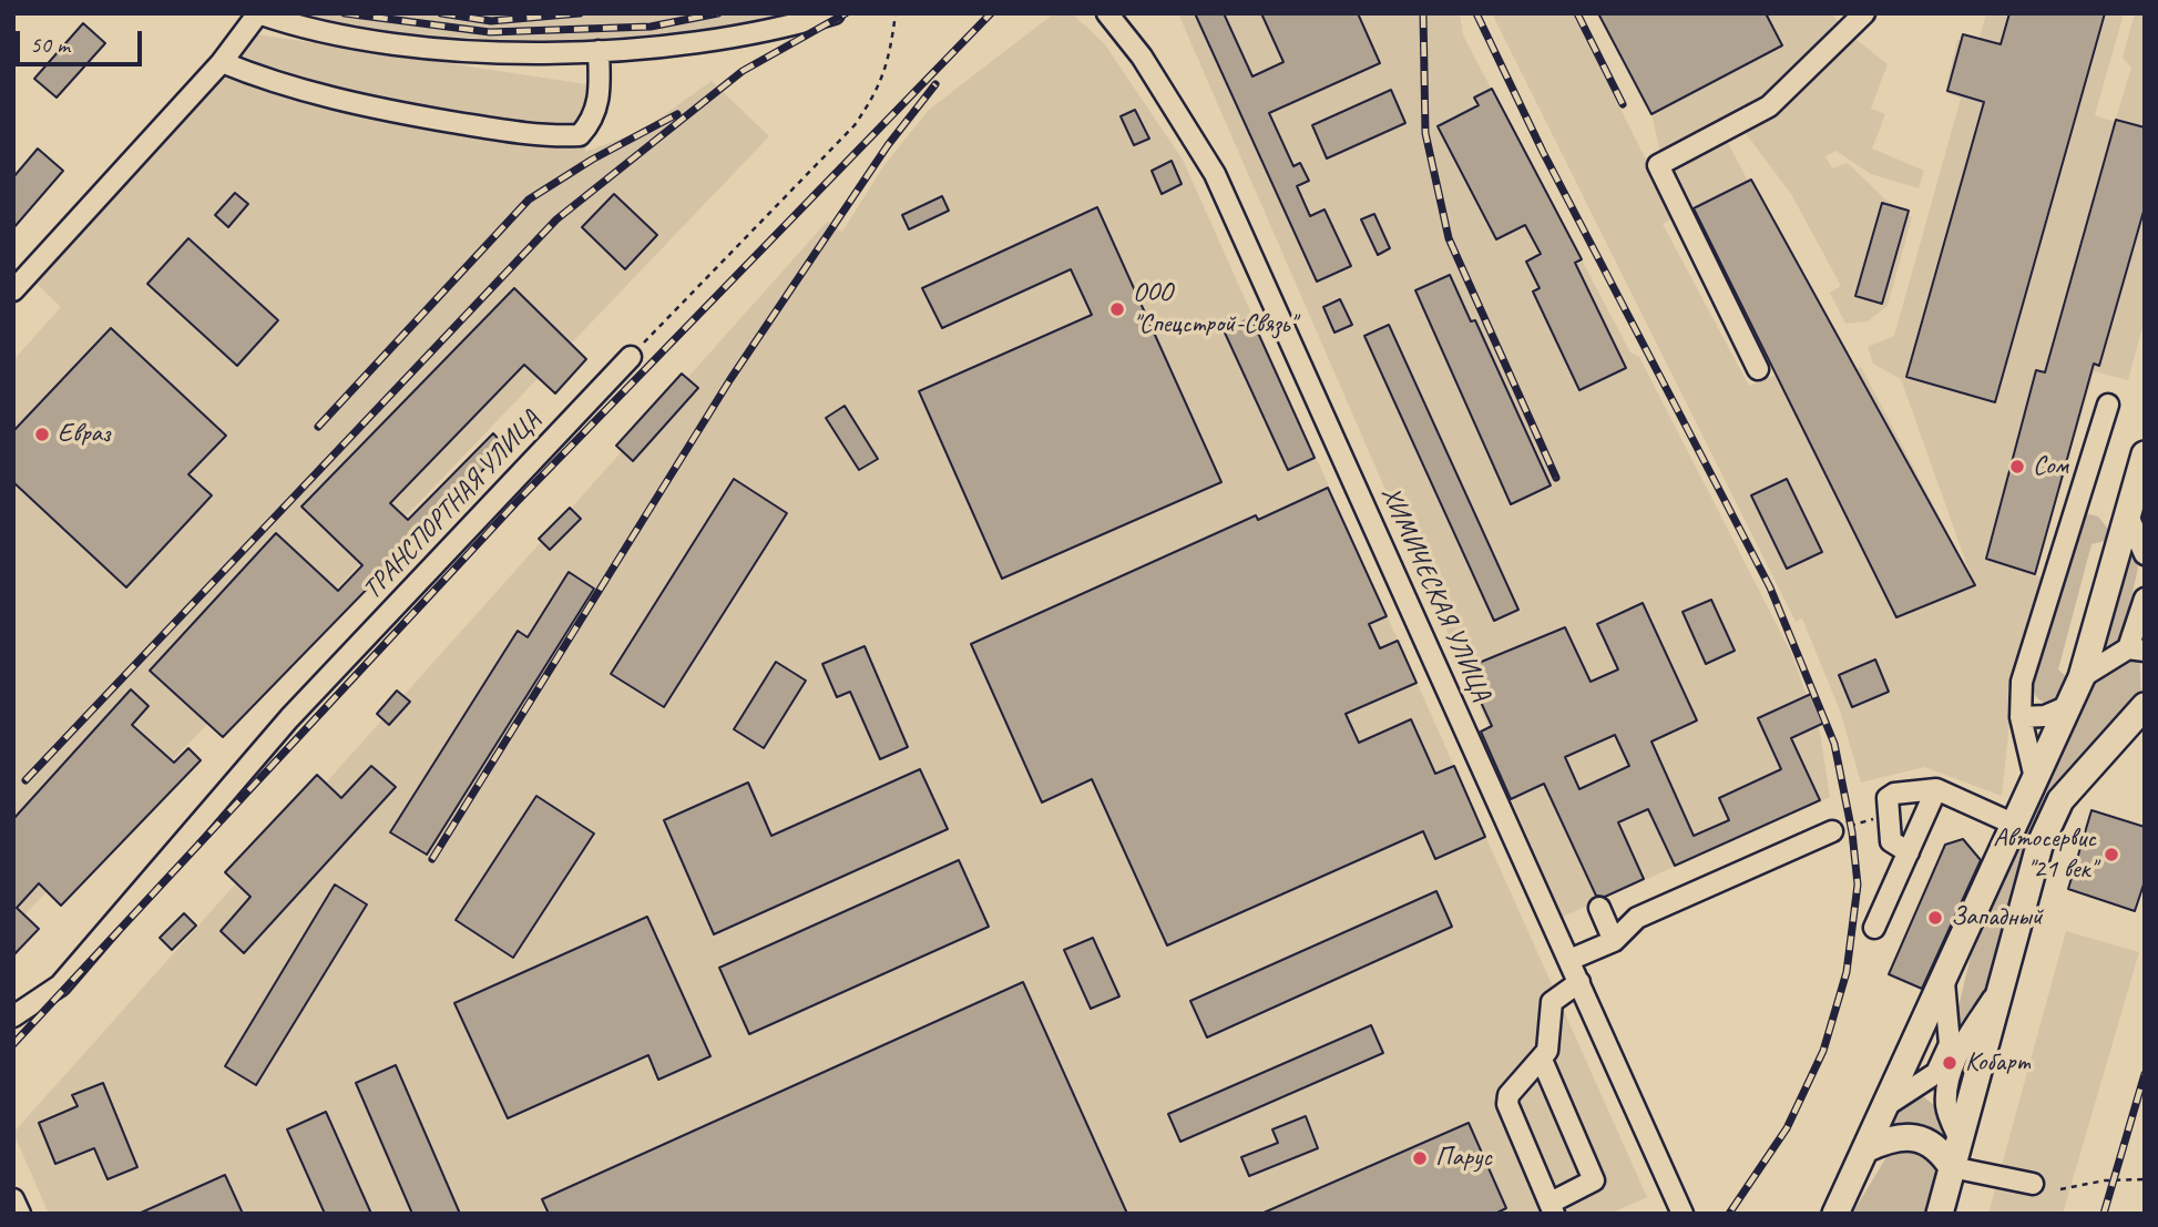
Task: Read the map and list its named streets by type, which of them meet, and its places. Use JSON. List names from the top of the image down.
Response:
{
  "streets": {
    "street": ["ТРАНСПОРТНАЯ УЛИЦА", "ХИМИЧЕСКАЯ УЛИЦА"]
  },
  "places": [
    "ООО \"Спецстрой-Связь\"",
    "Евраз",
    "Сом",
    "Автосервис \"21 век\"",
    "Западный",
    "Кобарт",
    "Парус"
  ],
  "scale_bar": "50 m"
}
